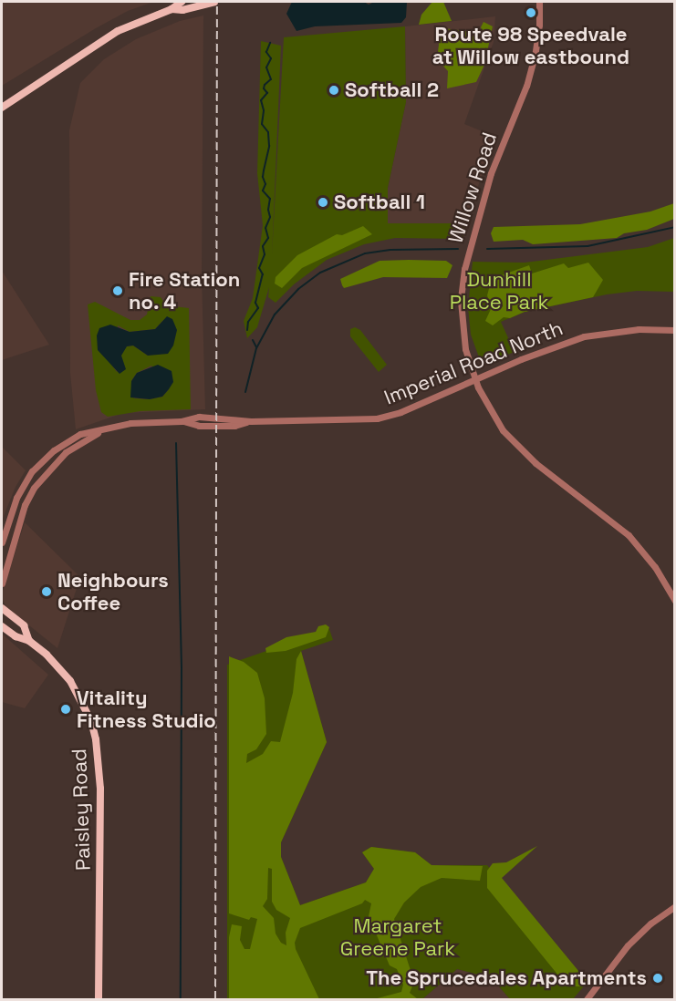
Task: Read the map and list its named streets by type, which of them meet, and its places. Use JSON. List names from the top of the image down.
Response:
{
  "streets": {
    "main road": ["Paisley Road"],
    "street": ["Willow Road", "Imperial Road North"]
  },
  "crossings": [
    ["Willow Road", "Imperial Road North"]
  ],
  "parks": ["Dunhill Place Park", "Margaret Greene Park"],
  "places": [
    "Route 98 Speedvale at Willow eastbound",
    "Softball 2",
    "Softball 1",
    "Fire Station no. 4",
    "Neighbours Coffee",
    "Vitality Fitness Studio",
    "The Sprucedales Apartments"
  ]
}
